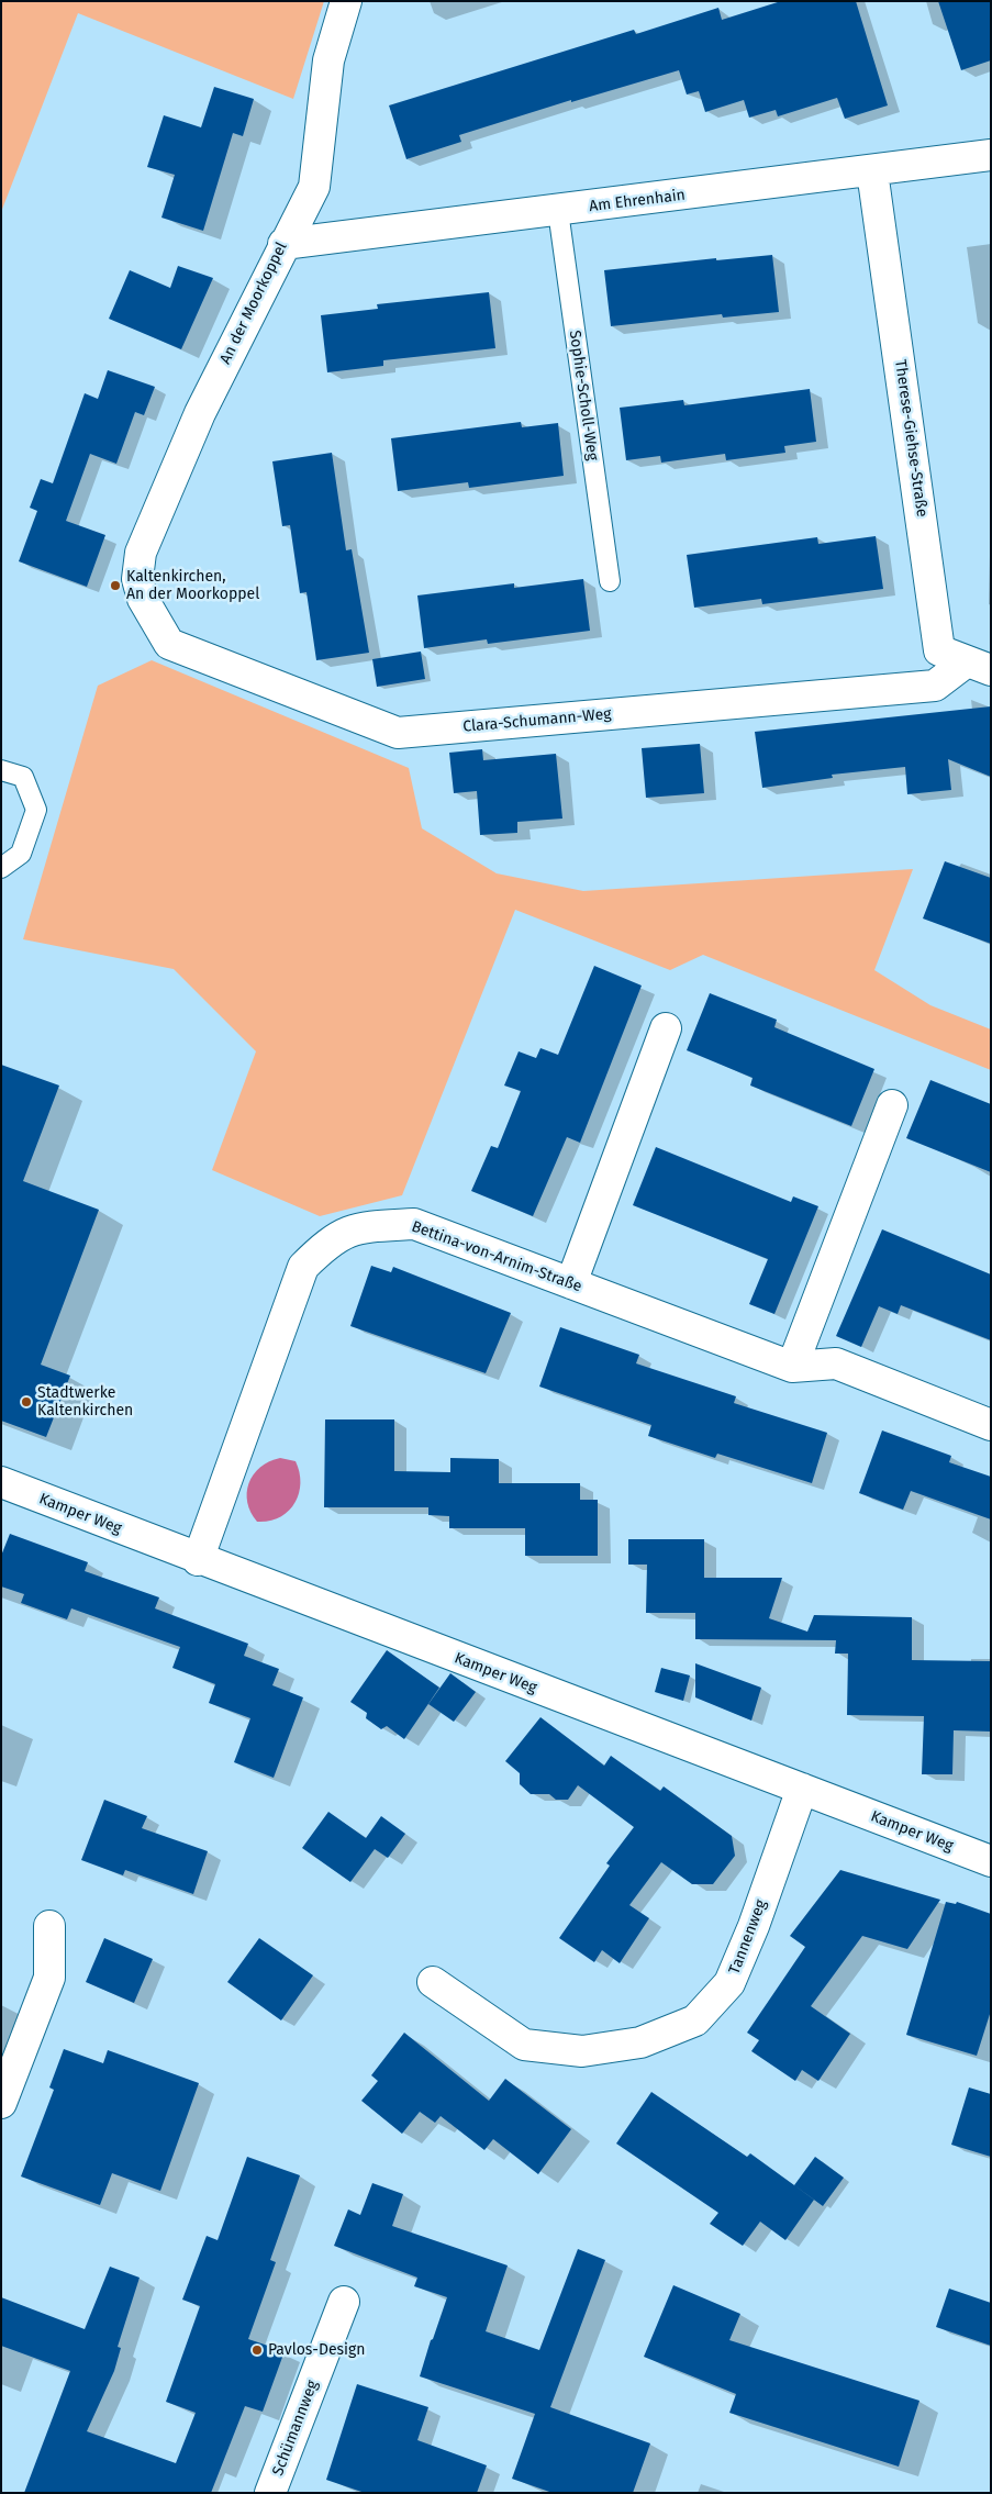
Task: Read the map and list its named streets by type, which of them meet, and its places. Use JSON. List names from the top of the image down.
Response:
{
  "streets": {
    "street": [
      "Am Ehrenhain",
      "An der Moorkoppel",
      "Therese-Giehse-Straße",
      "Clara-Schumann-Weg",
      "Bettina-von-Arnim-Straße",
      "Kamper Weg",
      "Tannenweg",
      "Schümannweg"
    ],
    "lane": ["Sophie-Scholl-Weg"]
  },
  "crossings": [
    ["Am Ehrenhain", "An der Moorkoppel"],
    ["Am Ehrenhain", "Sophie-Scholl-Weg"],
    ["Am Ehrenhain", "Therese-Giehse-Straße"],
    ["An der Moorkoppel", "Clara-Schumann-Weg"],
    ["Therese-Giehse-Straße", "Clara-Schumann-Weg"],
    ["Bettina-von-Arnim-Straße", "Kamper Weg"],
    ["Kamper Weg", "Tannenweg"]
  ],
  "places": ["Kaltenkirchen, An der Moorkoppel", "Stadtwerke Kaltenkirchen", "Pavlos-Design"]
}
